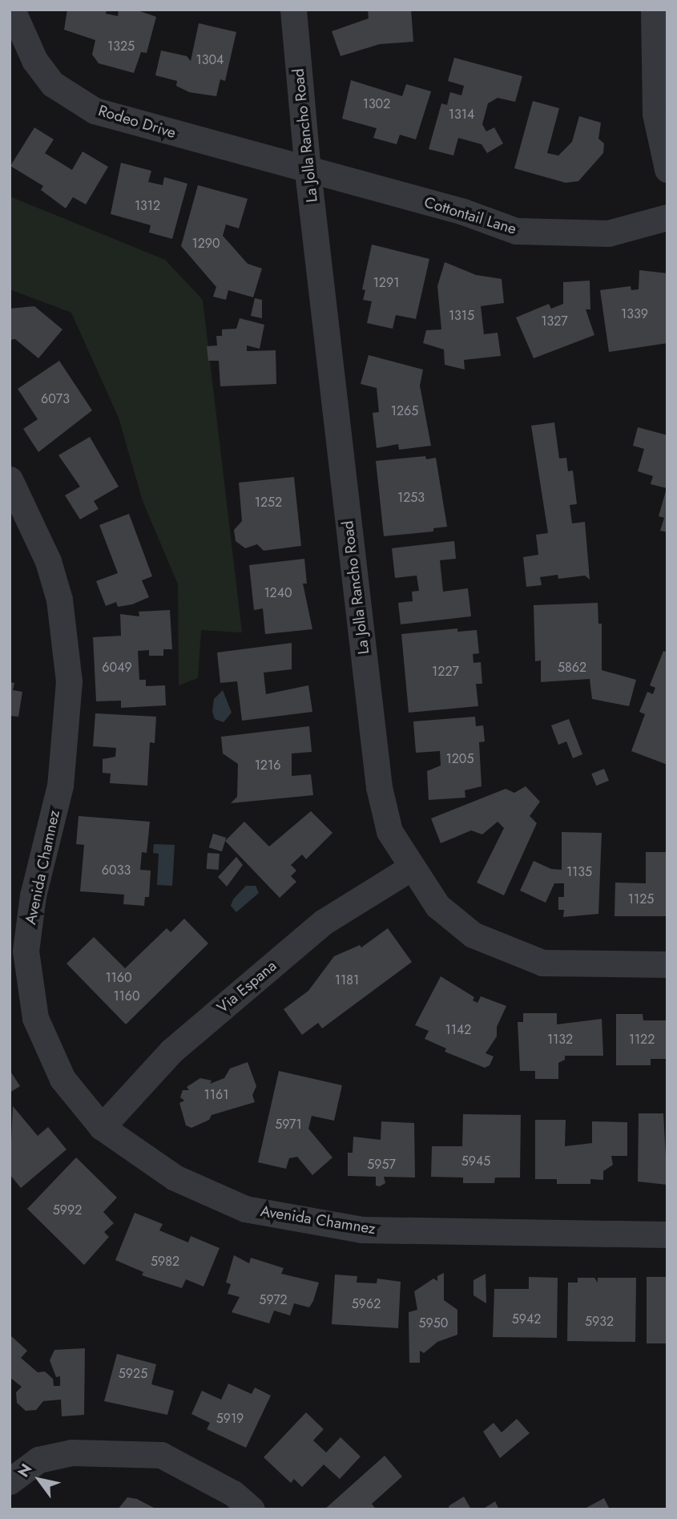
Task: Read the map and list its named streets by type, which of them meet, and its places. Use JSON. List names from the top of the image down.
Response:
{
  "streets": {
    "street": [
      "Rodeo Drive",
      "La Jolla Rancho Road",
      "Cottontail Lane",
      "Avenida Chamnez",
      "Via Espana"
    ]
  },
  "crossings": [
    ["Rodeo Drive", "La Jolla Rancho Road"],
    ["Rodeo Drive", "Cottontail Lane"],
    ["La Jolla Rancho Road", "Cottontail Lane"],
    ["La Jolla Rancho Road", "Via Espana"],
    ["Avenida Chamnez", "Via Espana"]
  ],
  "house_numbers": [
    "1325",
    "1304",
    "1302",
    "1314",
    "1312",
    "1290",
    "1291",
    "1339",
    "1315",
    "1327",
    "6073",
    "1265",
    "1253",
    "1252",
    "1240",
    "6049",
    "5862",
    "1227",
    "1205",
    "1216",
    "6033",
    "1135",
    "1125",
    "1160",
    "1181",
    "1160",
    "1142",
    "1132",
    "1122",
    "1161",
    "5971",
    "5945",
    "5957",
    "5992",
    "5982",
    "5972",
    "5962",
    "5942",
    "5932",
    "5950",
    "5925",
    "5919"
  ],
  "north": "top left"
}
